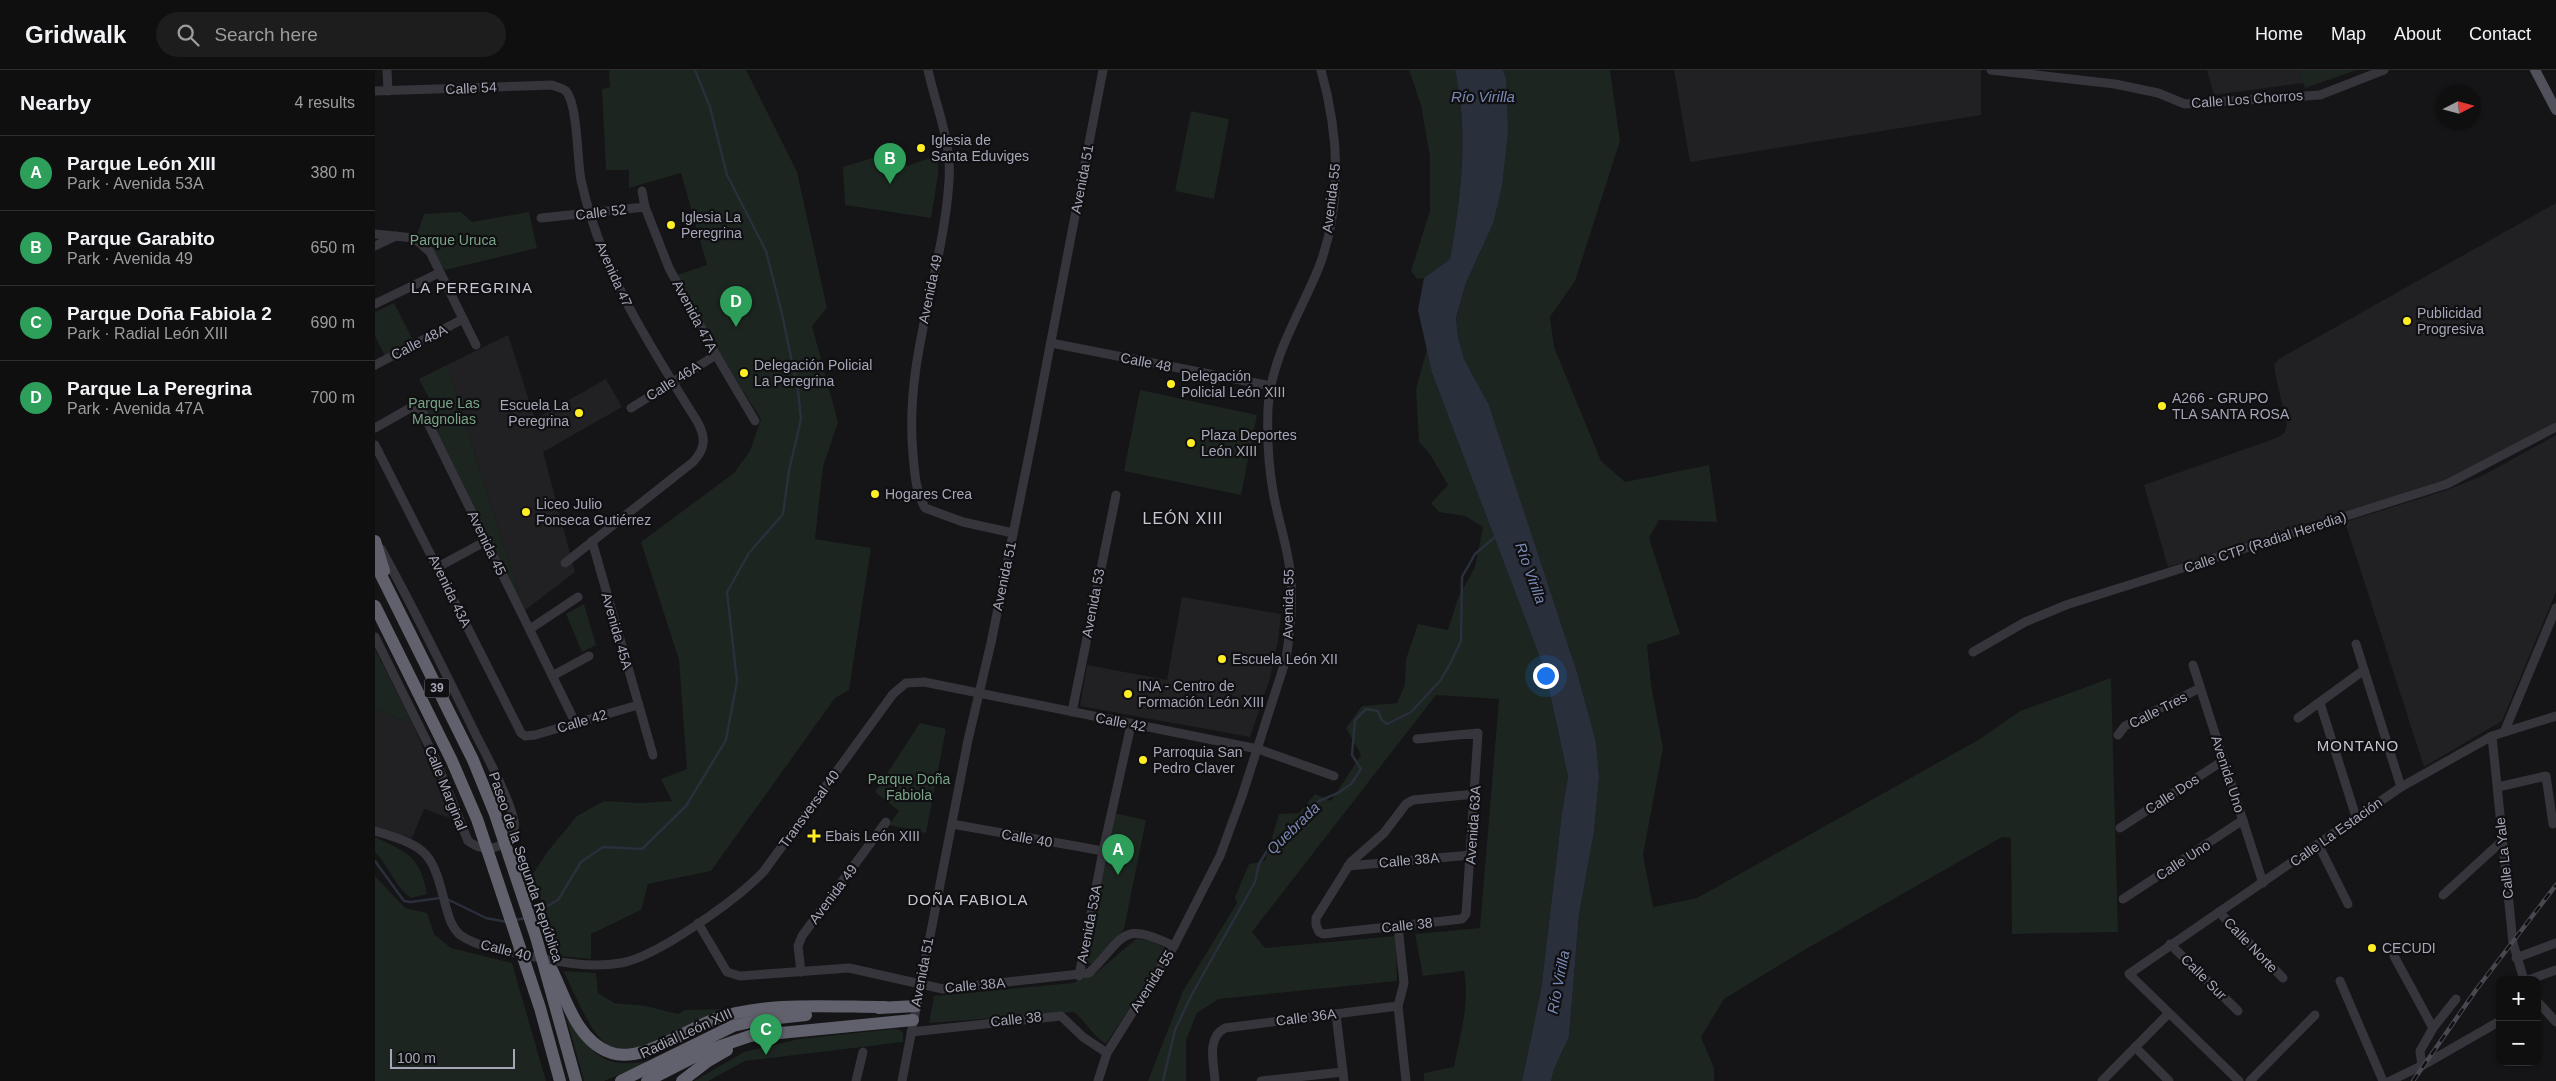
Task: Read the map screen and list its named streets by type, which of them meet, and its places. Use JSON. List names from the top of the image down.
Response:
{
  "streets": {
    "highway": ["39", "Paseo de la Segunda República", "Radial León XIII"],
    "street": [
      "Calle 54",
      "Calle Los Chorros",
      "Avenida 51",
      "Avenida 55",
      "Calle 52",
      "Avenida 47",
      "Avenida 49",
      "Avenida 47A",
      "Calle 48A",
      "Calle 48",
      "Calle 46A",
      "Calle CTP (Radial Heredia)",
      "Avenida 45",
      "Avenida 43A",
      "Avenida 53",
      "Avenida 45A",
      "Calle Tres",
      "Calle 42",
      "Avenida Uno",
      "Calle Marginal",
      "Calle Dos",
      "Transversal 40",
      "Avenida 63A",
      "Calle La Estación",
      "Calle 40",
      "Calle La Yale",
      "Calle 38A",
      "Calle Uno",
      "Avenida 53A",
      "Calle 38",
      "Calle Norte",
      "Calle Sur",
      "Calle 36A"
    ]
  },
  "crossings": [
    ["Calle 54", "Avenida 47"],
    ["Avenida 51", "Avenida 49"],
    ["Avenida 51", "Calle 48"],
    ["Avenida 51", "Calle 42"],
    ["Avenida 51", "Calle 40"],
    ["Avenida 51", "Calle 38A"],
    ["Avenida 51", "Calle 38"],
    ["Avenida 51", "Radial León XIII"],
    ["Avenida 55", "Calle 48"],
    ["Avenida 55", "Calle 42"],
    ["Avenida 55", "Calle 38A"],
    ["Avenida 55", "Calle 38"],
    ["Calle 52", "Avenida 47"],
    ["Calle 52", "Avenida 47A"],
    ["Avenida 47", "Calle 46A"],
    ["Avenida 47", "Avenida 45A"],
    ["Avenida 49", "Calle 38A"],
    ["Avenida 47A", "Calle 46A"],
    ["Avenida 45", "Calle 42"],
    ["Avenida 43A", "Calle 42"],
    ["Avenida 53", "Calle 42"],
    ["Avenida 45A", "Calle 42"],
    ["Calle Tres", "Avenida Uno"],
    ["Calle 42", "Transversal 40"],
    ["Calle 42", "Avenida 53A"],
    ["Avenida Uno", "Calle Dos"],
    ["Avenida Uno", "Calle La Estación"],
    ["Avenida Uno", "Calle Uno"],
    ["Transversal 40", "Calle 40"],
    ["Transversal 40", "Calle 38A"],
    ["Avenida 63A", "Calle 38A"],
    ["Avenida 63A", "Calle 38"],
    ["Calle La Estación", "Calle La Yale"],
    ["Calle La Estación", "Calle Norte"],
    ["Calle La Estación", "Calle Sur"],
    ["Calle 40", "Calle 38A"],
    ["Calle 40", "Avenida 53A"],
    ["Calle 38A", "Avenida 53A"],
    ["Calle 38A", "Calle 38"],
    ["Calle 38", "Radial León XIII"]
  ],
  "districts": [
    "LA PEREGRINA",
    "LEÓN XIII",
    "MONTANO",
    "DOÑA FABIOLA"
  ],
  "water": ["Río Virilla", "Quebrada"],
  "parks": ["Parque Uruca", "Parque Las Magnolias", "Parque Doña Fabiola"],
  "places": {
    "other": [
      "Iglesia de Santa Eduviges",
      "Iglesia La Peregrina",
      "Publicidad Progresiva",
      "Delegación Policial La Peregrina",
      "Delegación Policial León XIII",
      "A266 - GRUPO TLA SANTA ROSA",
      "Escuela La Peregrina",
      "Plaza Deportes León XIII",
      "Hogares Crea",
      "Liceo Julio Fonseca Gutiérrez",
      "Escuela León XII",
      "INA - Centro de Formación León XIII",
      "Parroquia San Pedro Claver",
      "CECUDI"
    ],
    "health": ["Ebais León XIII"]
  },
  "scale_bar": "100 m",
  "north": "right",
  "page": {
    "header": "Gridwalk",
    "search": "Search here",
    "nav": [
      "Home",
      "Map",
      "About",
      "Contact"
    ],
    "heading": ["Nearby", "4 results"],
    "list": [
      {
        "mark": "A",
        "name": "Parque León XIII",
        "note": "Park · Avenida 53A",
        "value": "380 m"
      },
      {
        "mark": "B",
        "name": "Parque Garabito",
        "note": "Park · Avenida 49",
        "value": "650 m"
      },
      {
        "mark": "C",
        "name": "Parque Doña Fabiola 2",
        "note": "Park · Radial León XIII",
        "value": "690 m"
      },
      {
        "mark": "D",
        "name": "Parque La Peregrina",
        "note": "Park · Avenida 47A",
        "value": "700 m"
      }
    ],
    "pins": [
      "B",
      "D",
      "A",
      "C"
    ],
    "map_buttons": ["+", "−"],
    "scale": "100 m"
  }
}
